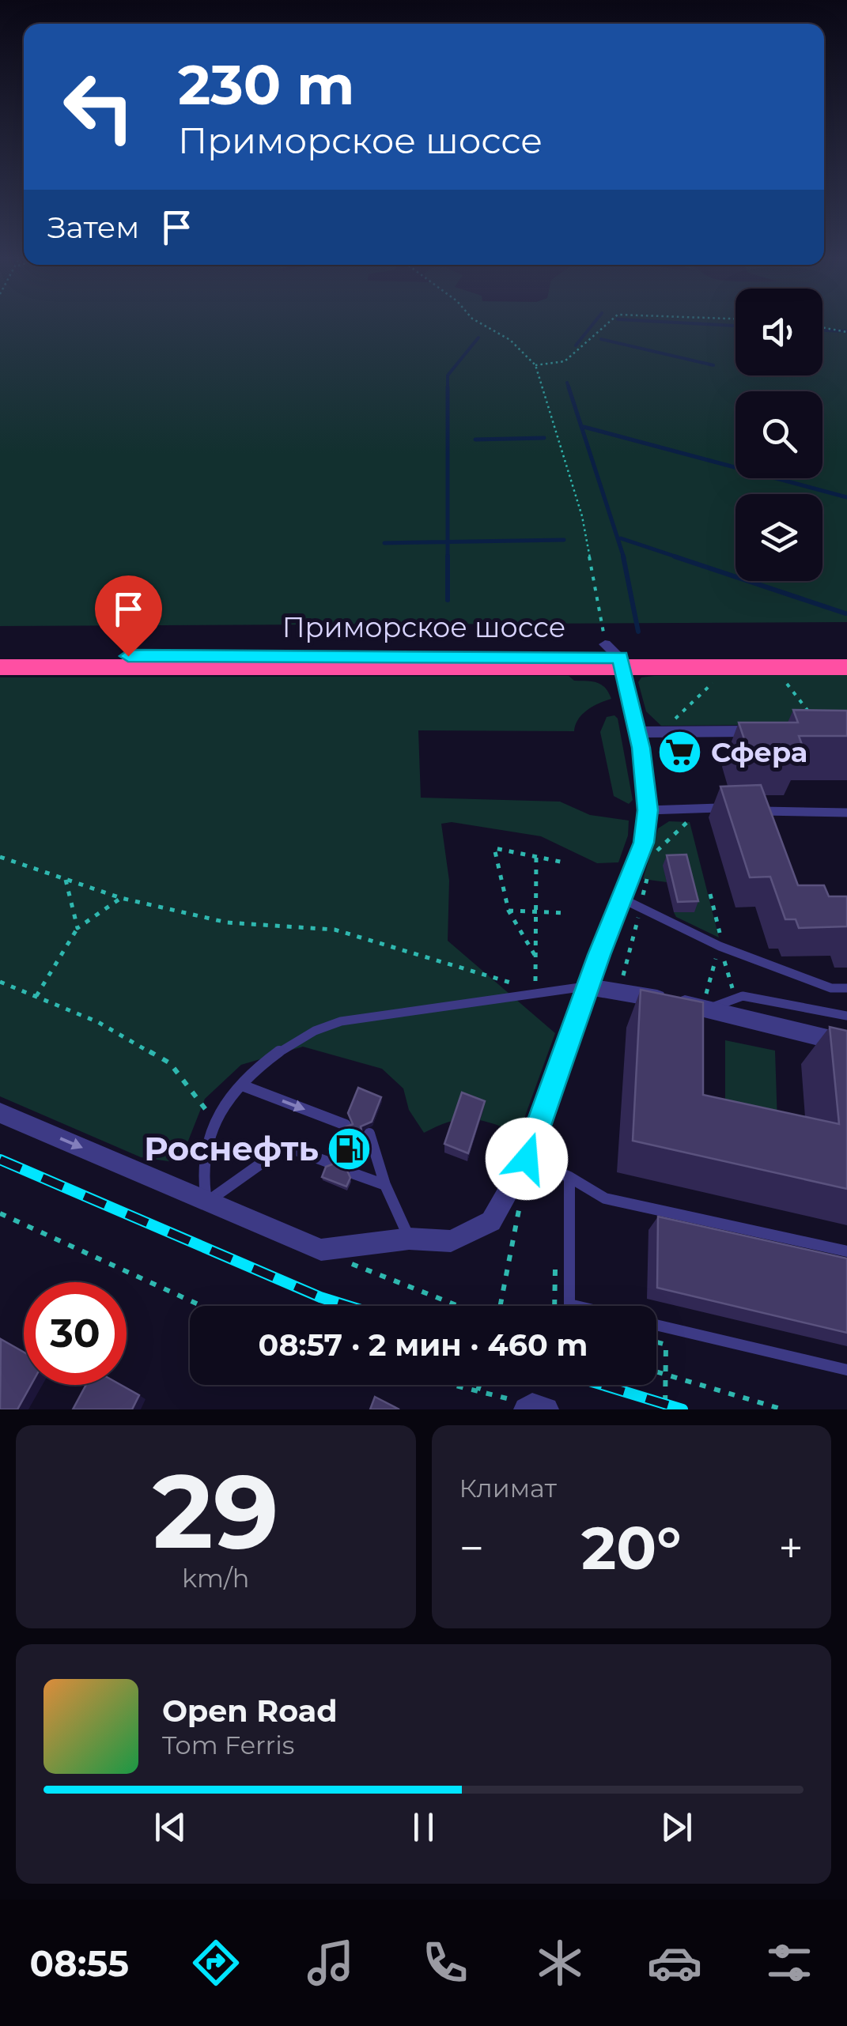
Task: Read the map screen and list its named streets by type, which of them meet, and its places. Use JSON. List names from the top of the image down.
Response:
{
  "streets": {
    "highway": ["Приморское шоссе"]
  },
  "places": {
    "supermarket": ["Сфера"],
    "fuel station": ["Роснефть"]
  },
  "page": {
    "turn": ["230 m", "Приморское шоссе"],
    "then": "Затем",
    "limit": "30",
    "trip": "08:57 · 2 мин · 460 m",
    "tile": [
      ["29", "km/h"],
      "Климат"
    ],
    "heat": ["−", "20°", "+"],
    "song": ["Open Road", "Tom Ferris"],
    "tabs": "08:55"
  }
}
